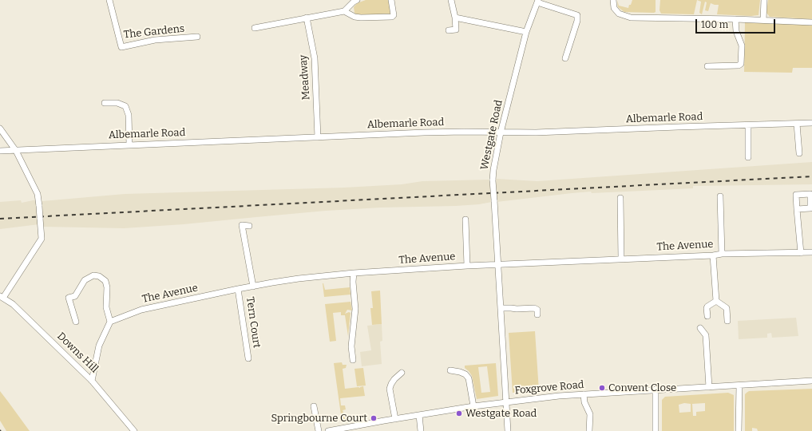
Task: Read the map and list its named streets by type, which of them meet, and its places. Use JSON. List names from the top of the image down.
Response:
{
  "streets": {
    "street": [
      "The Gardens",
      "Meadway",
      "Albemarle Road",
      "Westgate Road",
      "The Avenue",
      "Tern Court",
      "Downs Hill",
      "Foxgrove Road"
    ]
  },
  "crossings": [
    ["Meadway", "Albemarle Road"],
    ["Albemarle Road", "Westgate Road"],
    ["Westgate Road", "The Avenue"],
    ["Westgate Road", "Foxgrove Road"],
    ["The Avenue", "Tern Court"]
  ],
  "places": ["Convent Close", "Westgate Road", "Springbourne Court"],
  "scale_bar": "100 m"
}
